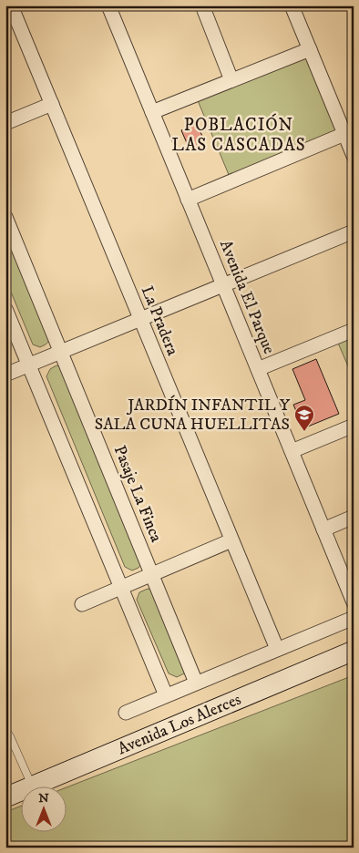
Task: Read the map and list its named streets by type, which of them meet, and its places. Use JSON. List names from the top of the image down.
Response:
{
  "streets": {
    "main road": ["Avenida Los Alerces"],
    "street": ["Avenida El Parque", "La Pradera", "Pasaje La Finca"]
  },
  "crossings": [
    ["La Pradera", "Avenida Los Alerces"],
    ["Pasaje La Finca", "Avenida Los Alerces"]
  ],
  "districts": ["POBLACIÓN LAS CASCADAS"],
  "places": {
    "school or university": ["JARDÍN INFANTIL Y SALA CUNA HUELLITAS"]
  },
  "north": "top"
}
